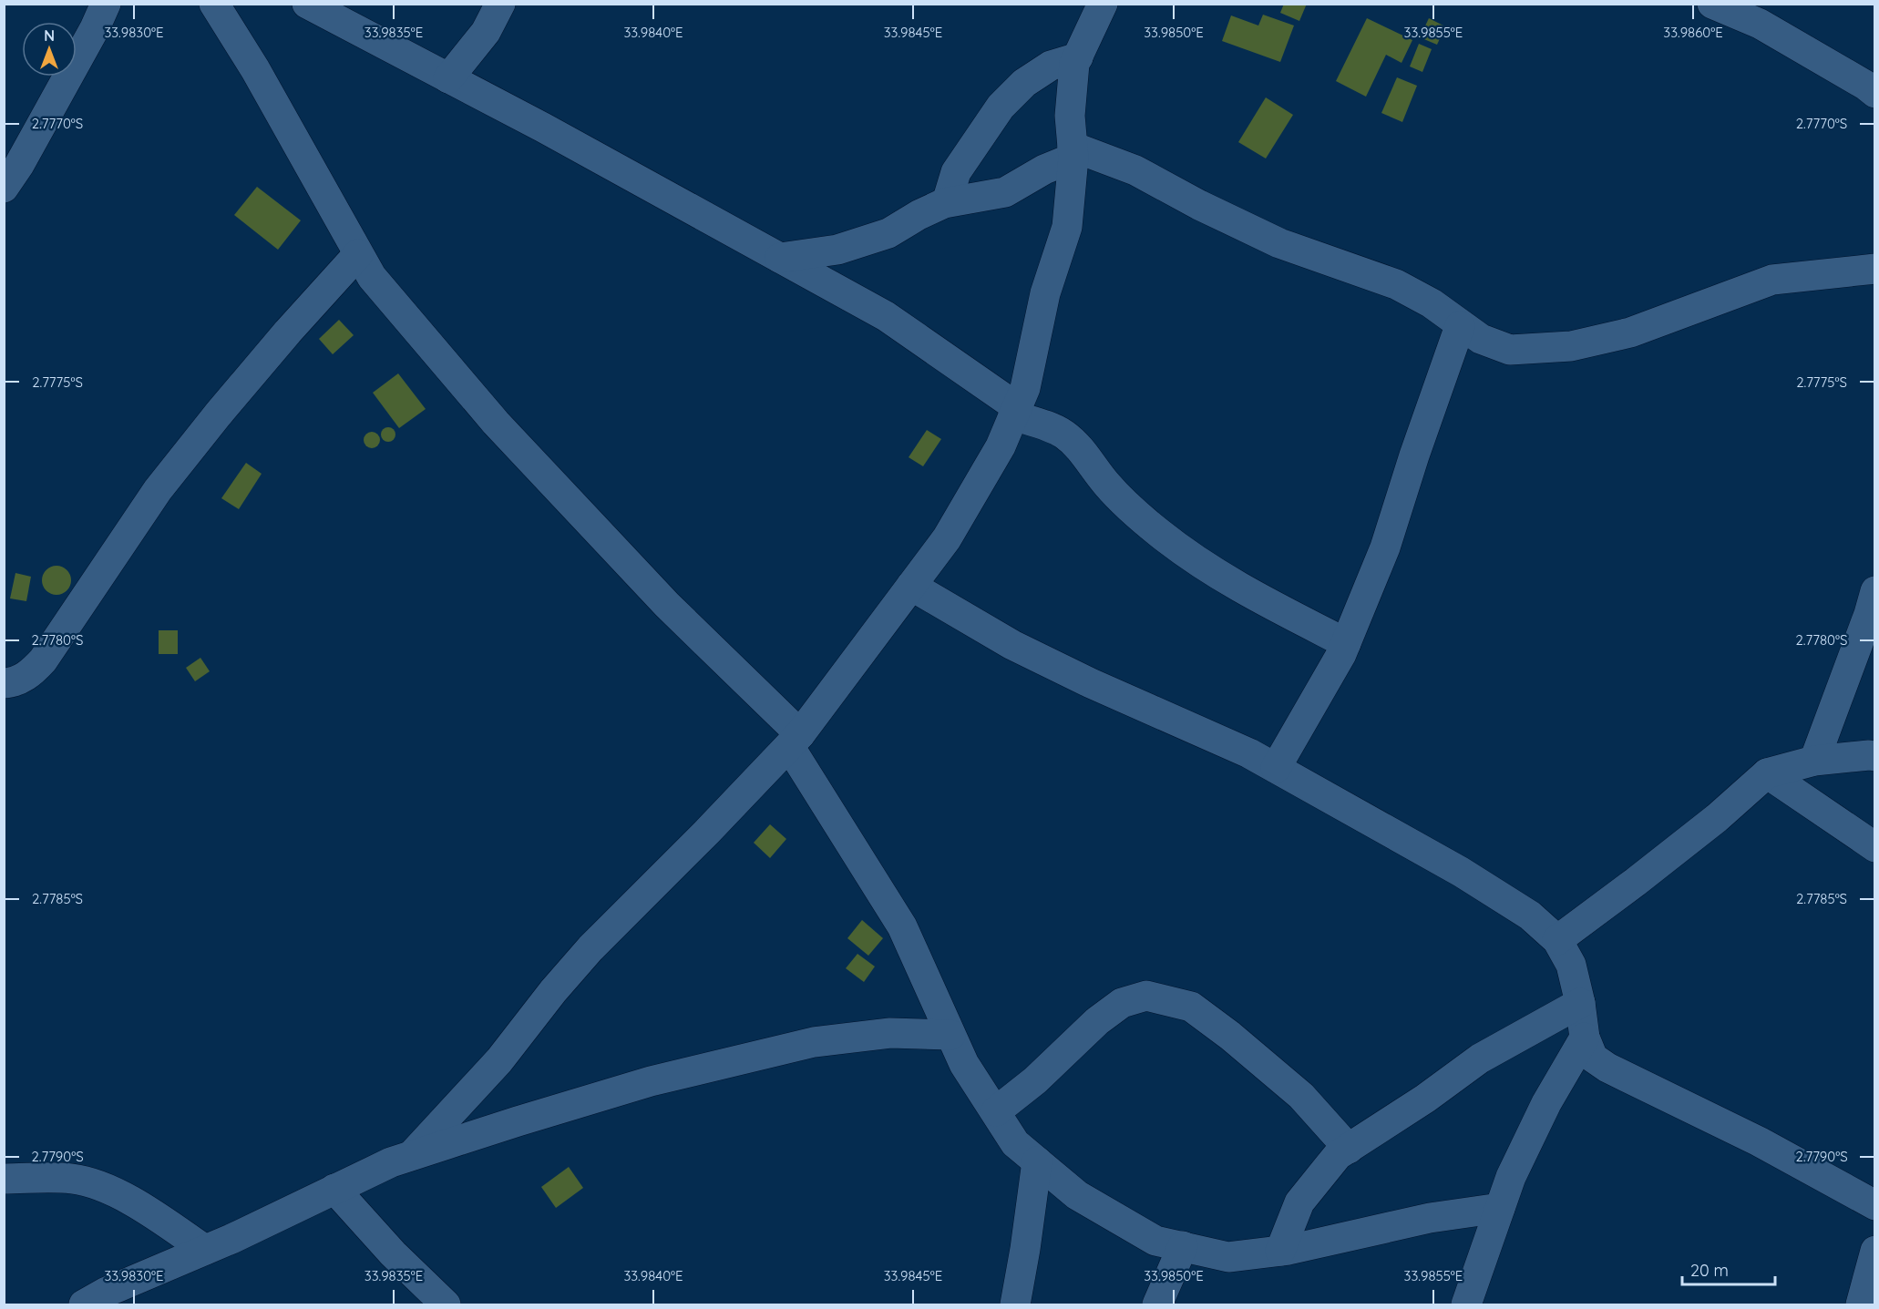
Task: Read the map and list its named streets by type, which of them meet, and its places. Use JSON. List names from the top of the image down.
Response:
{
  "scale_bar": "20 m",
  "north": "top",
  "coordinates": [
    "33.9830°E",
    "33.9835°E",
    "33.9840°E",
    "33.9845°E",
    "33.9850°E",
    "33.9855°E",
    "33.9860°E",
    "2.7770°S",
    "2.7775°S",
    "2.7780°S",
    "2.7785°S",
    "2.7790°S"
  ]
}
